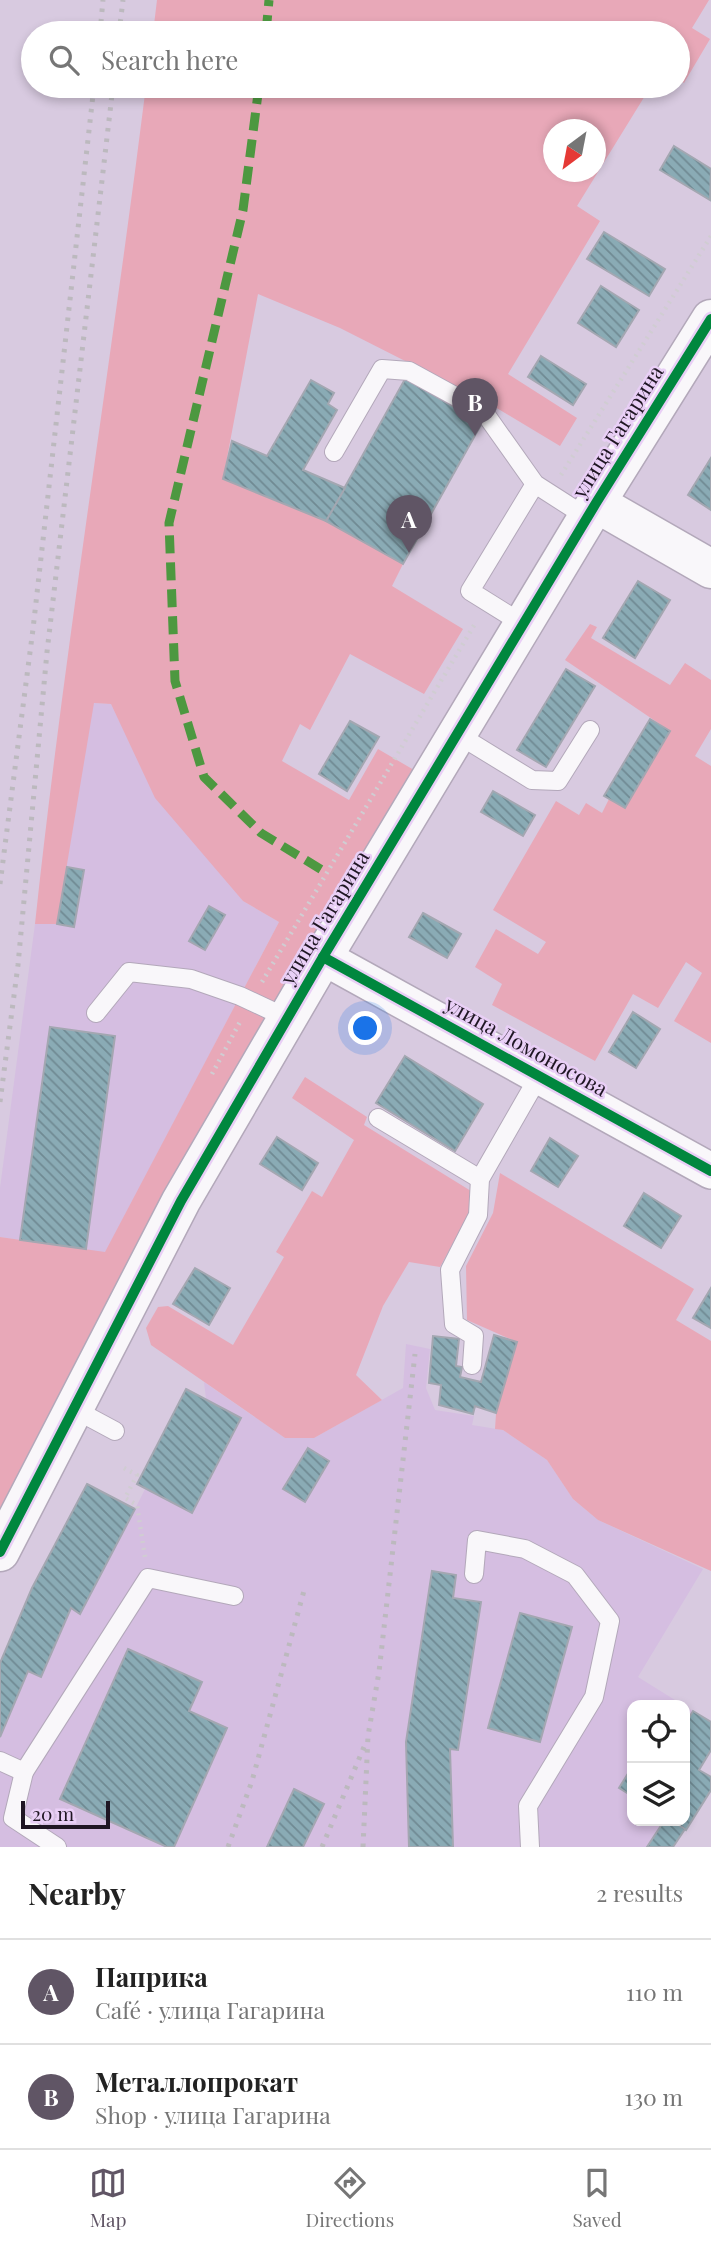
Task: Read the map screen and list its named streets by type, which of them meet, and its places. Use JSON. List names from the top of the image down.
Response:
{
  "streets": {
    "street": ["улица Гагарина", "улица Ломоносова"]
  },
  "crossings": [
    ["улица Гагарина", "улица Ломоносова"]
  ],
  "scale_bar": "20 m",
  "north": "bottom left",
  "page": {
    "search": "Search here",
    "pins": ["B", "A"],
    "scale": "20 m",
    "heading": ["Nearby", "2 results"],
    "list": [
      {
        "mark": "A",
        "name": "Паприка",
        "note": "Café · улица Гагарина",
        "value": "110 m"
      },
      {
        "mark": "B",
        "name": "Металлопрокат",
        "note": "Shop · улица Гагарина",
        "value": "130 m"
      }
    ],
    "nav": ["Map", "Directions", "Saved"]
  }
}
